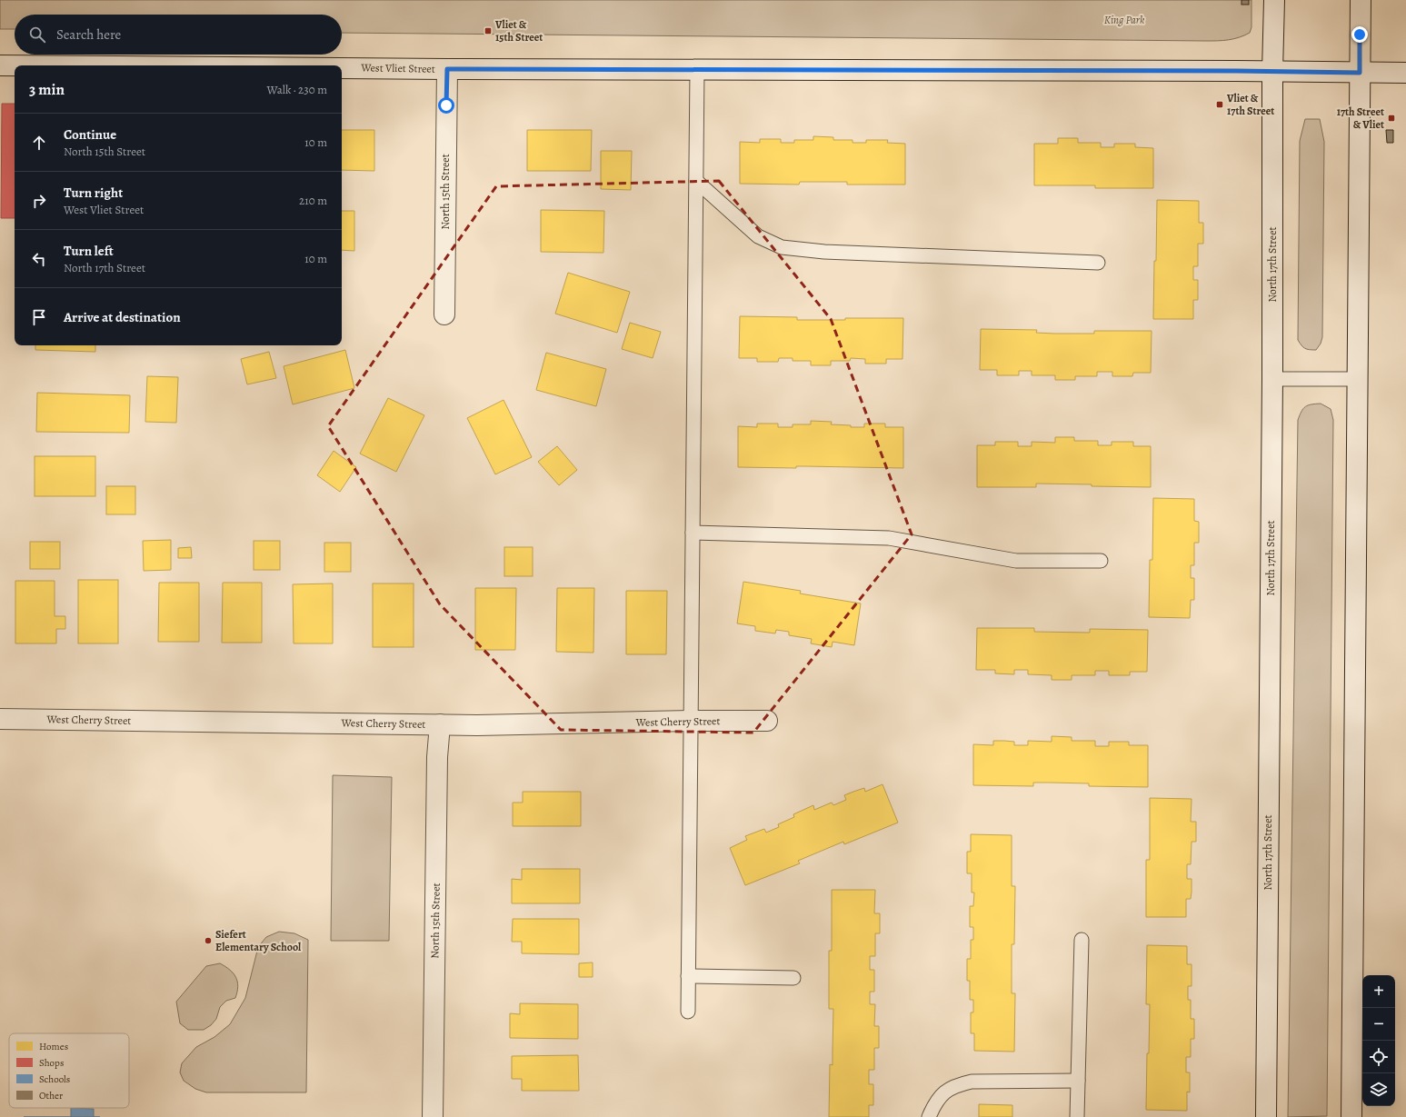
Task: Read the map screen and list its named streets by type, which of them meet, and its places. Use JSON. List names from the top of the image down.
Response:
{
  "streets": {
    "street": [
      "West Vliet Street",
      "North 15th Street",
      "North 17th Street",
      "West Cherry Street"
    ]
  },
  "crossings": [
    ["West Vliet Street", "North 15th Street"],
    ["West Vliet Street", "North 17th Street"],
    ["North 15th Street", "West Cherry Street"]
  ],
  "parks": ["King Park"],
  "places": {
    "transit": ["Vliet & 15th Street", "Vliet & 17th Street", "17th Street & Vliet"],
    "other": ["Siefert Elementary School"]
  },
  "legend": [
    "Homes",
    "Shops",
    "Schools",
    "Other"
  ],
  "page": {
    "search": "Search here",
    "heading": ["3 min", "Walk · 230 m"],
    "list": [
      ["Continue", "North 15th Street", "10 m"],
      ["Turn right", "West Vliet Street", "210 m"],
      ["Turn left", "North 17th Street", "10 m"],
      "Arrive at destination"
    ],
    "map_buttons": ["+", "−"]
  }
}
